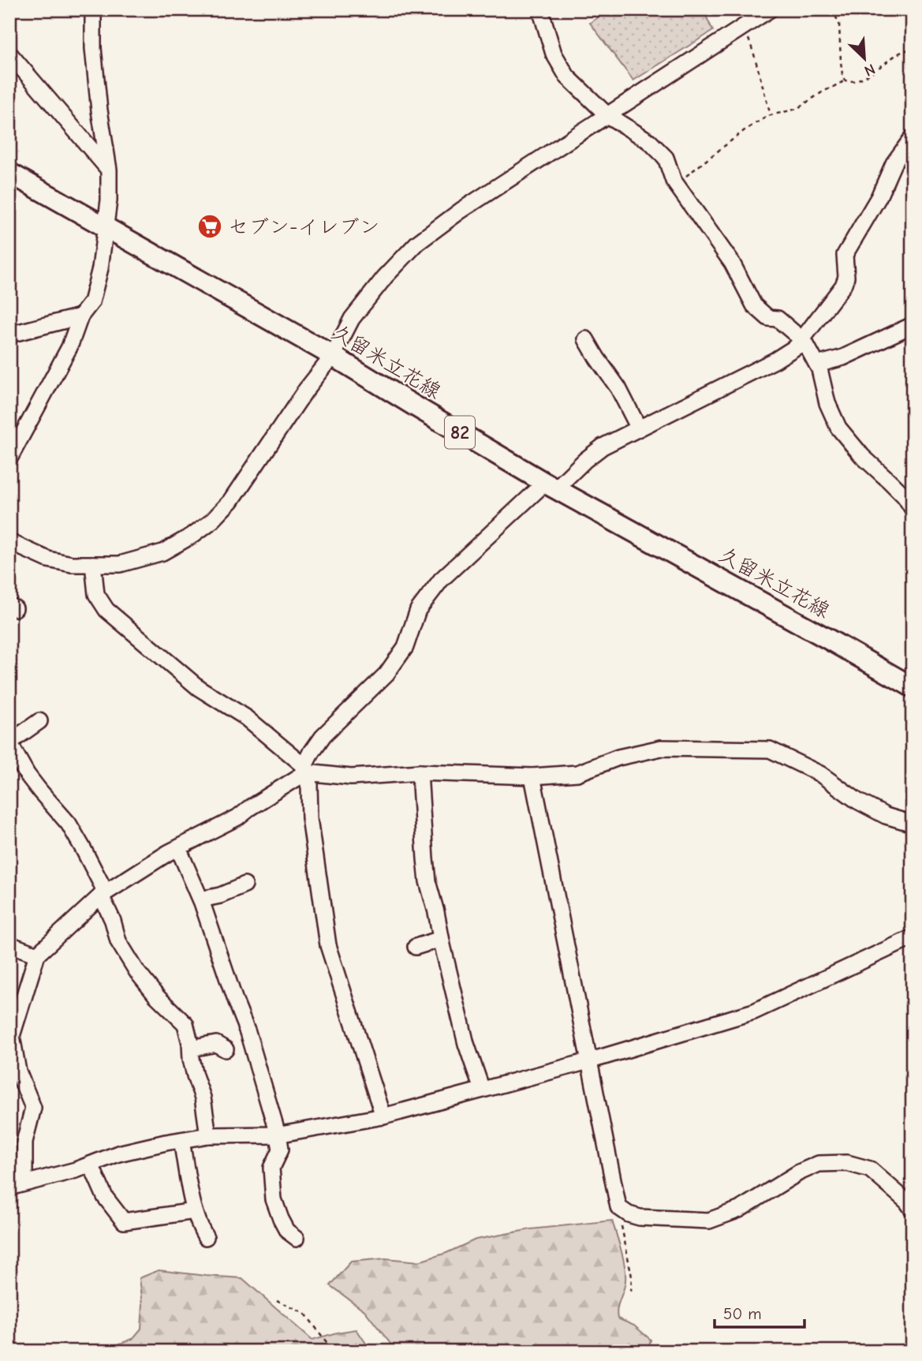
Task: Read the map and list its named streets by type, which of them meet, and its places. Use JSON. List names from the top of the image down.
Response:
{
  "streets": {
    "main road": ["久留米立花線", "82"]
  },
  "places": {
    "supermarket": ["セブン-イレブン"]
  },
  "scale_bar": "50 m",
  "north": "bottom right"
}
